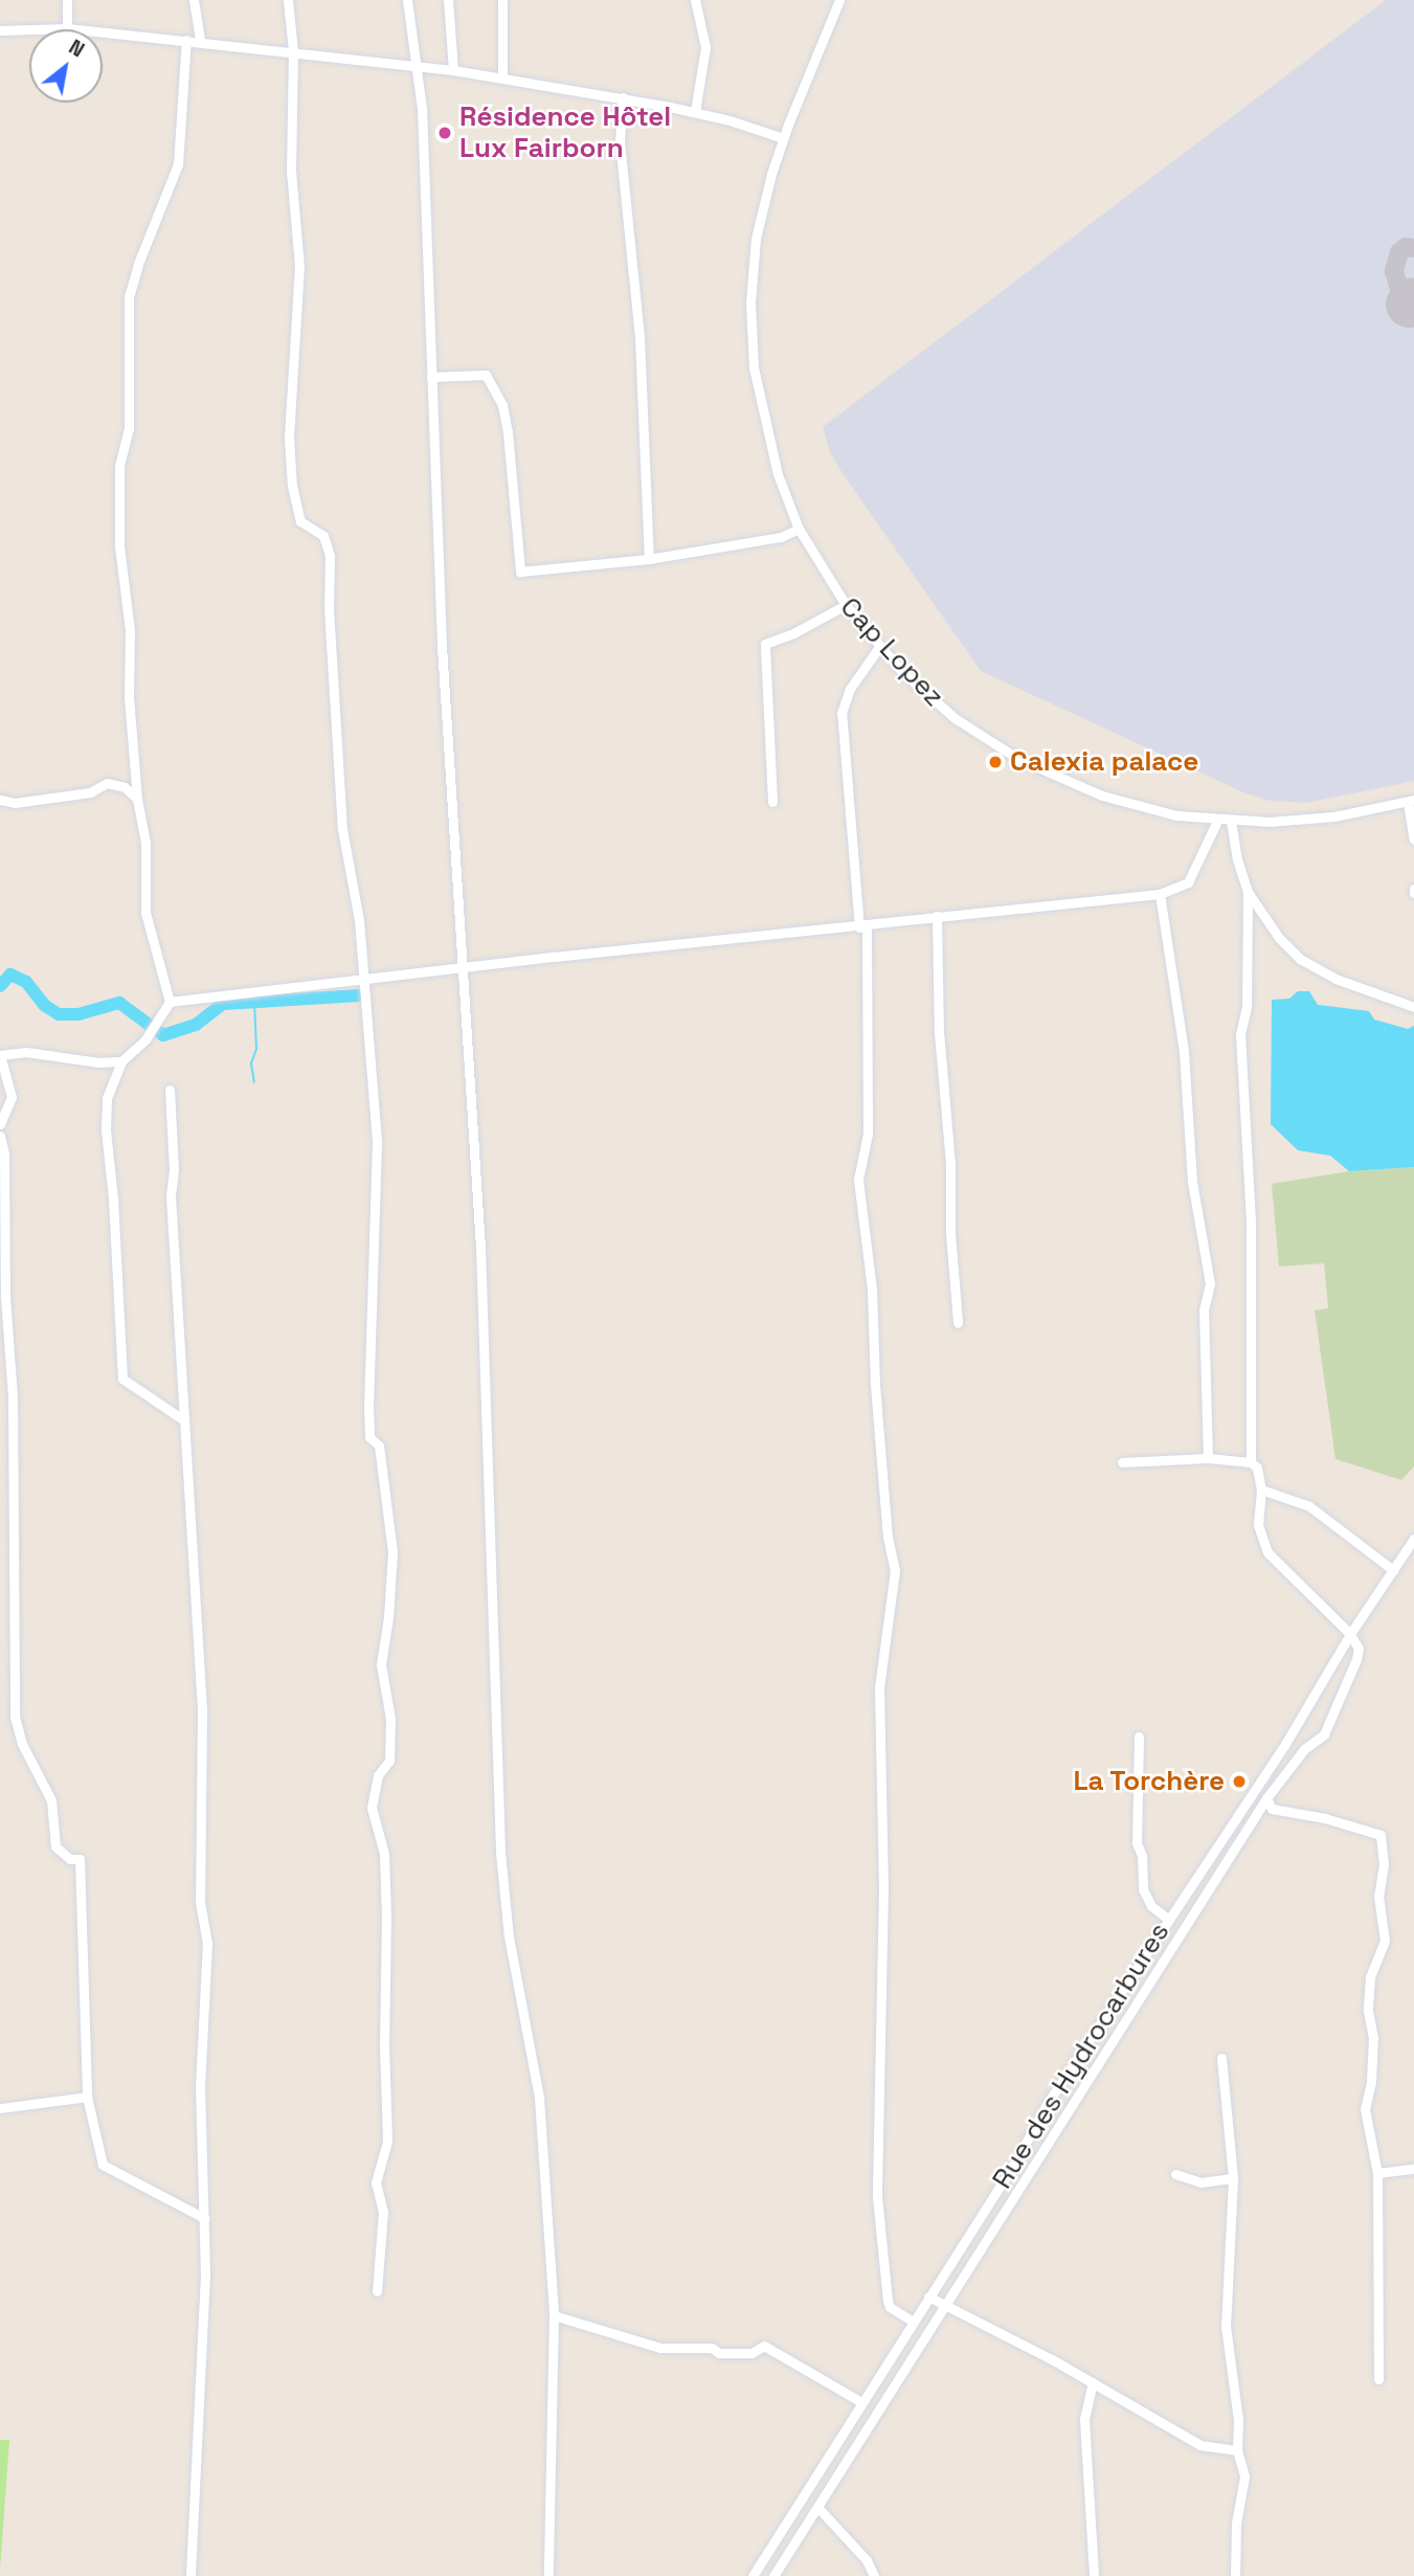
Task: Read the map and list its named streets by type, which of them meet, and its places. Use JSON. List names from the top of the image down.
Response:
{
  "streets": {
    "street": ["Cap Lopez", "Rue des Hydrocarbures"]
  },
  "places": ["Résidence Hôtel Lux Fairborn", "Calexia palace", "La Torchère"],
  "north": "top right"
}
